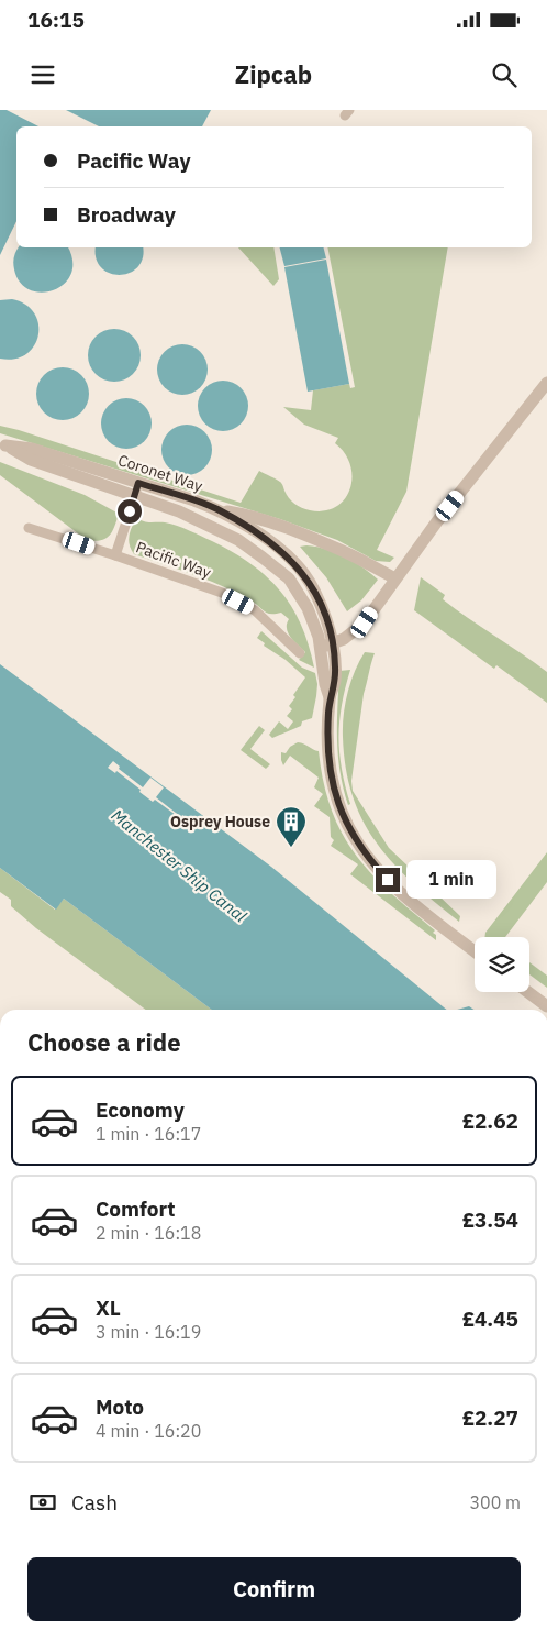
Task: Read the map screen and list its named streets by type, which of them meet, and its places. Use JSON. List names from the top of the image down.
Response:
{
  "streets": {
    "street": ["Coronet Way", "Pacific Way"]
  },
  "crossings": [
    ["Coronet Way", "Pacific Way"]
  ],
  "water": ["Manchester Ship Canal"],
  "places": {
    "building": ["Osprey House"]
  },
  "page": {
    "status": "16:15",
    "header": "Zipcab",
    "banner": ["Pacific Way", "Broadway"],
    "bubble": "1 min",
    "heading": "Choose a ride",
    "list": [
      {
        "name": "Economy",
        "note": "1 min · 16:17",
        "value": "£2.62"
      },
      {
        "name": "Comfort",
        "note": "2 min · 16:18",
        "value": "£3.54"
      },
      {
        "name": "XL",
        "note": "3 min · 16:19",
        "value": "£4.45"
      },
      {
        "name": "Moto",
        "note": "4 min · 16:20",
        "value": "£2.27"
      }
    ],
    "pay": ["Cash", "300 m"],
    "buttons": "Confirm"
  }
}
